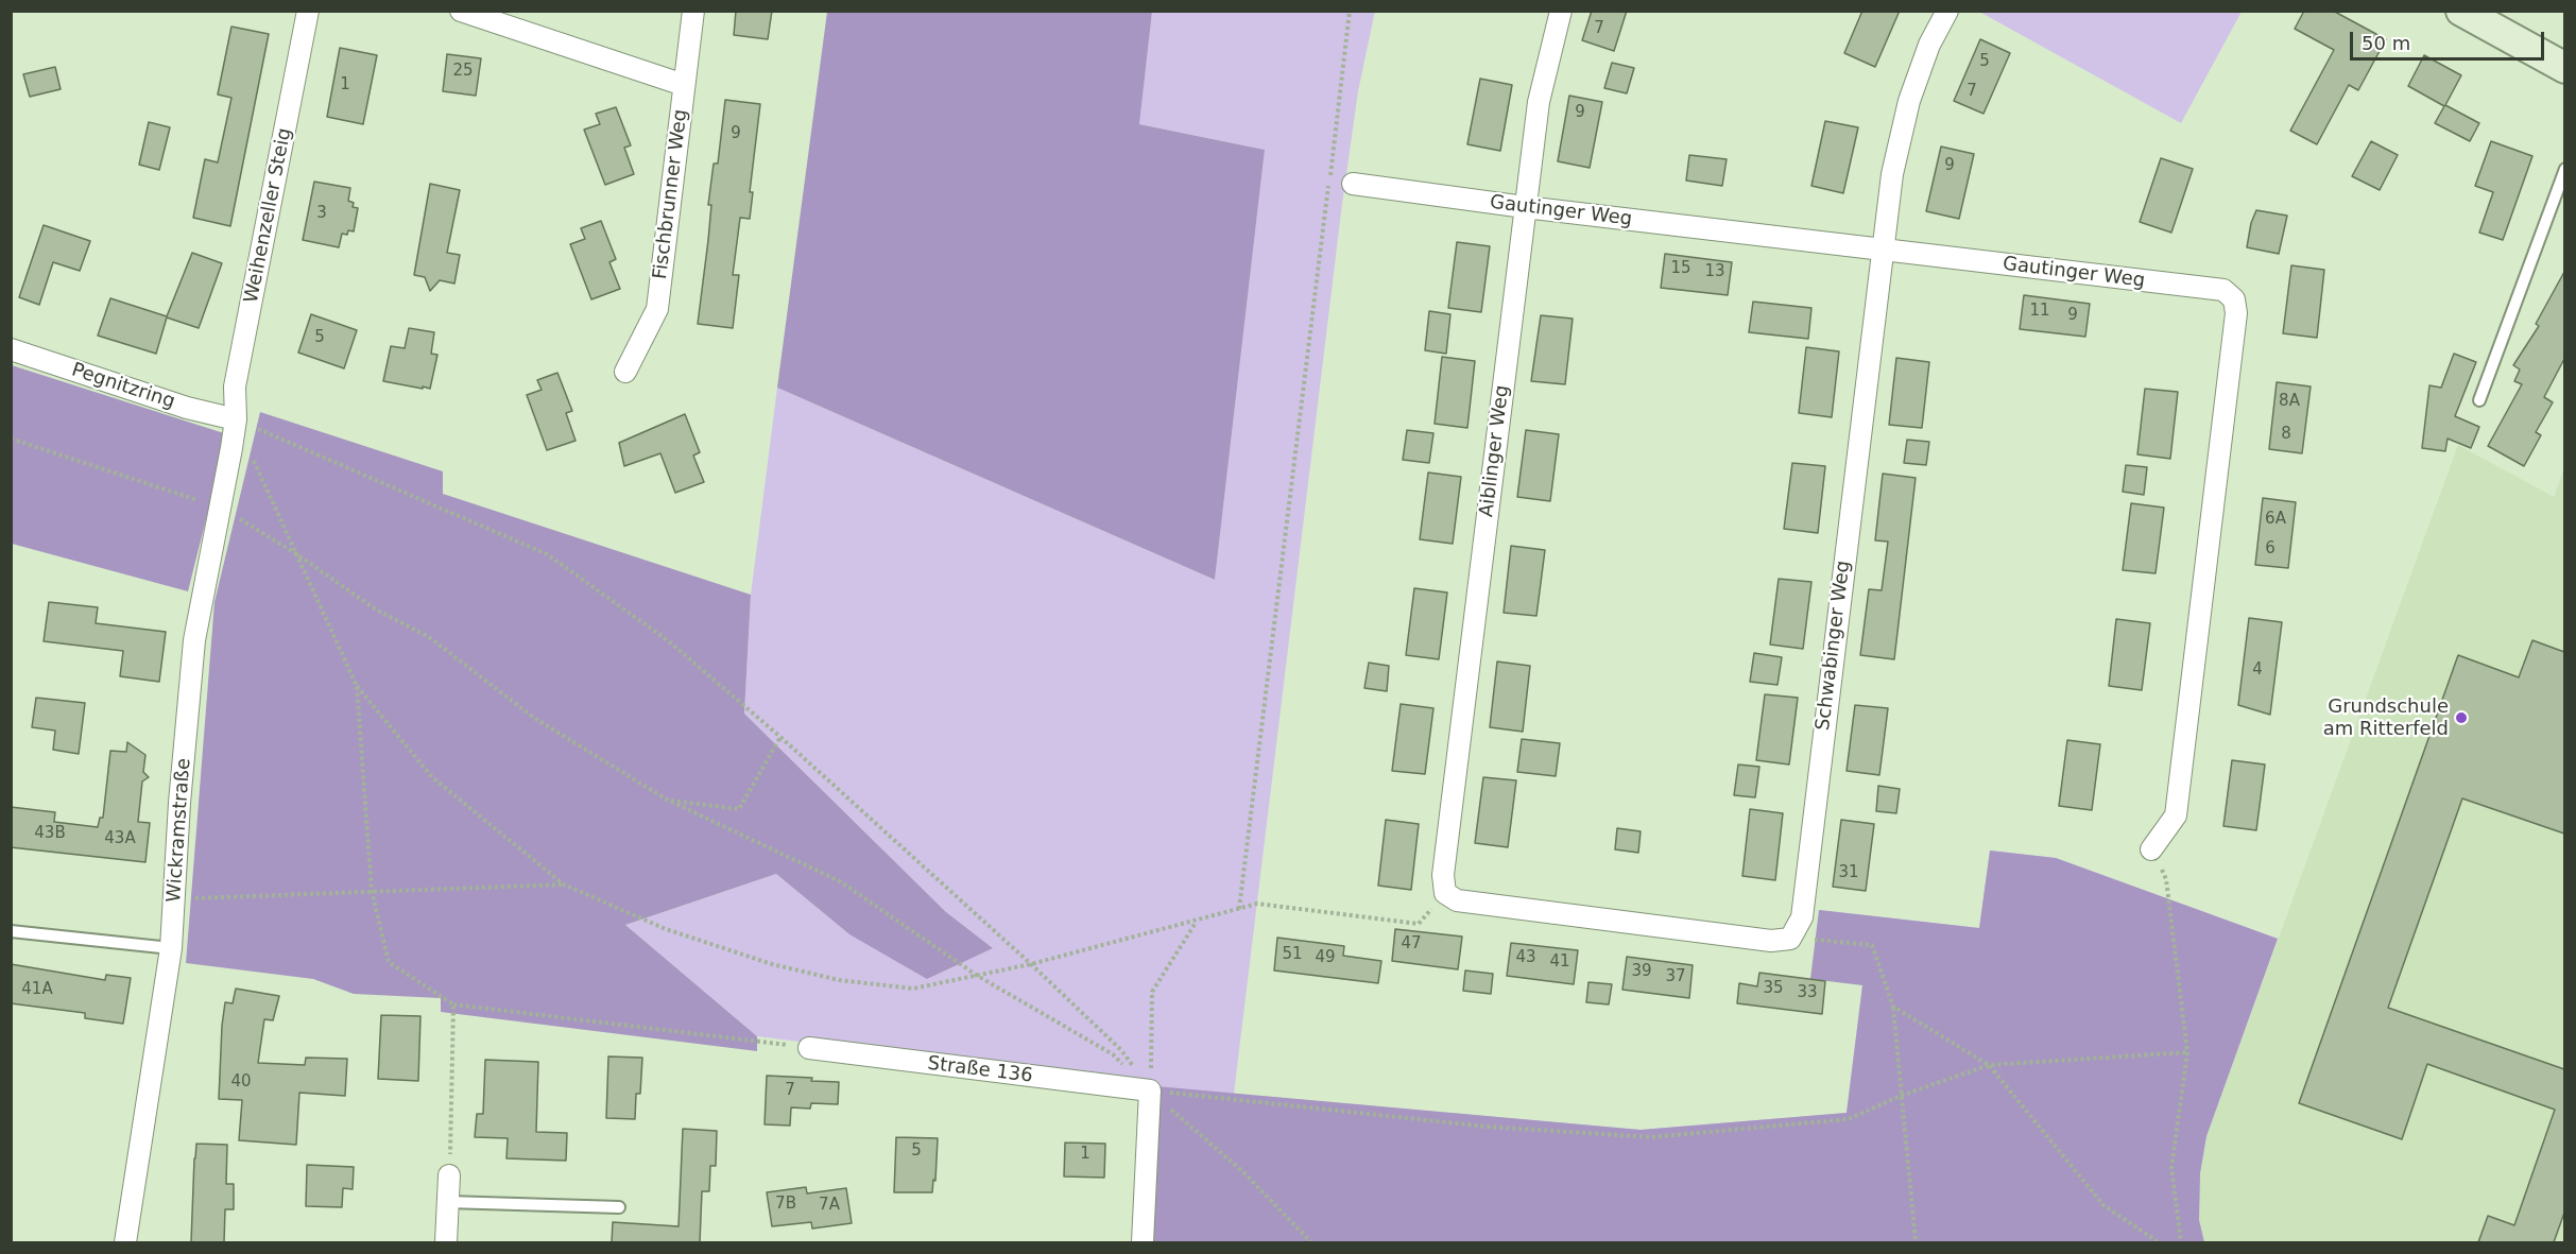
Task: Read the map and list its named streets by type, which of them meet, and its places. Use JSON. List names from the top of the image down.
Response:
{
  "streets": {
    "street": [
      "Fischbrunner Weg",
      "Gautinger Weg",
      "Weihenzeller Steig",
      "Pegnitzring",
      "Aiblinger Weg",
      "Schwabinger Weg",
      "Wickramstraße",
      "Straße 136"
    ]
  },
  "crossings": [
    ["Gautinger Weg", "Aiblinger Weg"],
    ["Gautinger Weg", "Schwabinger Weg"],
    ["Weihenzeller Steig", "Pegnitzring"],
    ["Weihenzeller Steig", "Wickramstraße"],
    ["Pegnitzring", "Wickramstraße"]
  ],
  "places": ["Grundschule am Ritterfeld"],
  "house_numbers": [
    "7",
    "5",
    "25",
    "1",
    "7",
    "9",
    "9",
    "9",
    "3",
    "15",
    "13",
    "11",
    "9",
    "5",
    "8A",
    "8",
    "6A",
    "6",
    "4",
    "43B",
    "43A",
    "31",
    "47",
    "51",
    "49",
    "43",
    "41",
    "39",
    "37",
    "35",
    "41A",
    "33",
    "40",
    "7",
    "5",
    "1",
    "7B",
    "7A"
  ],
  "scale_bar": "50 m"
}
